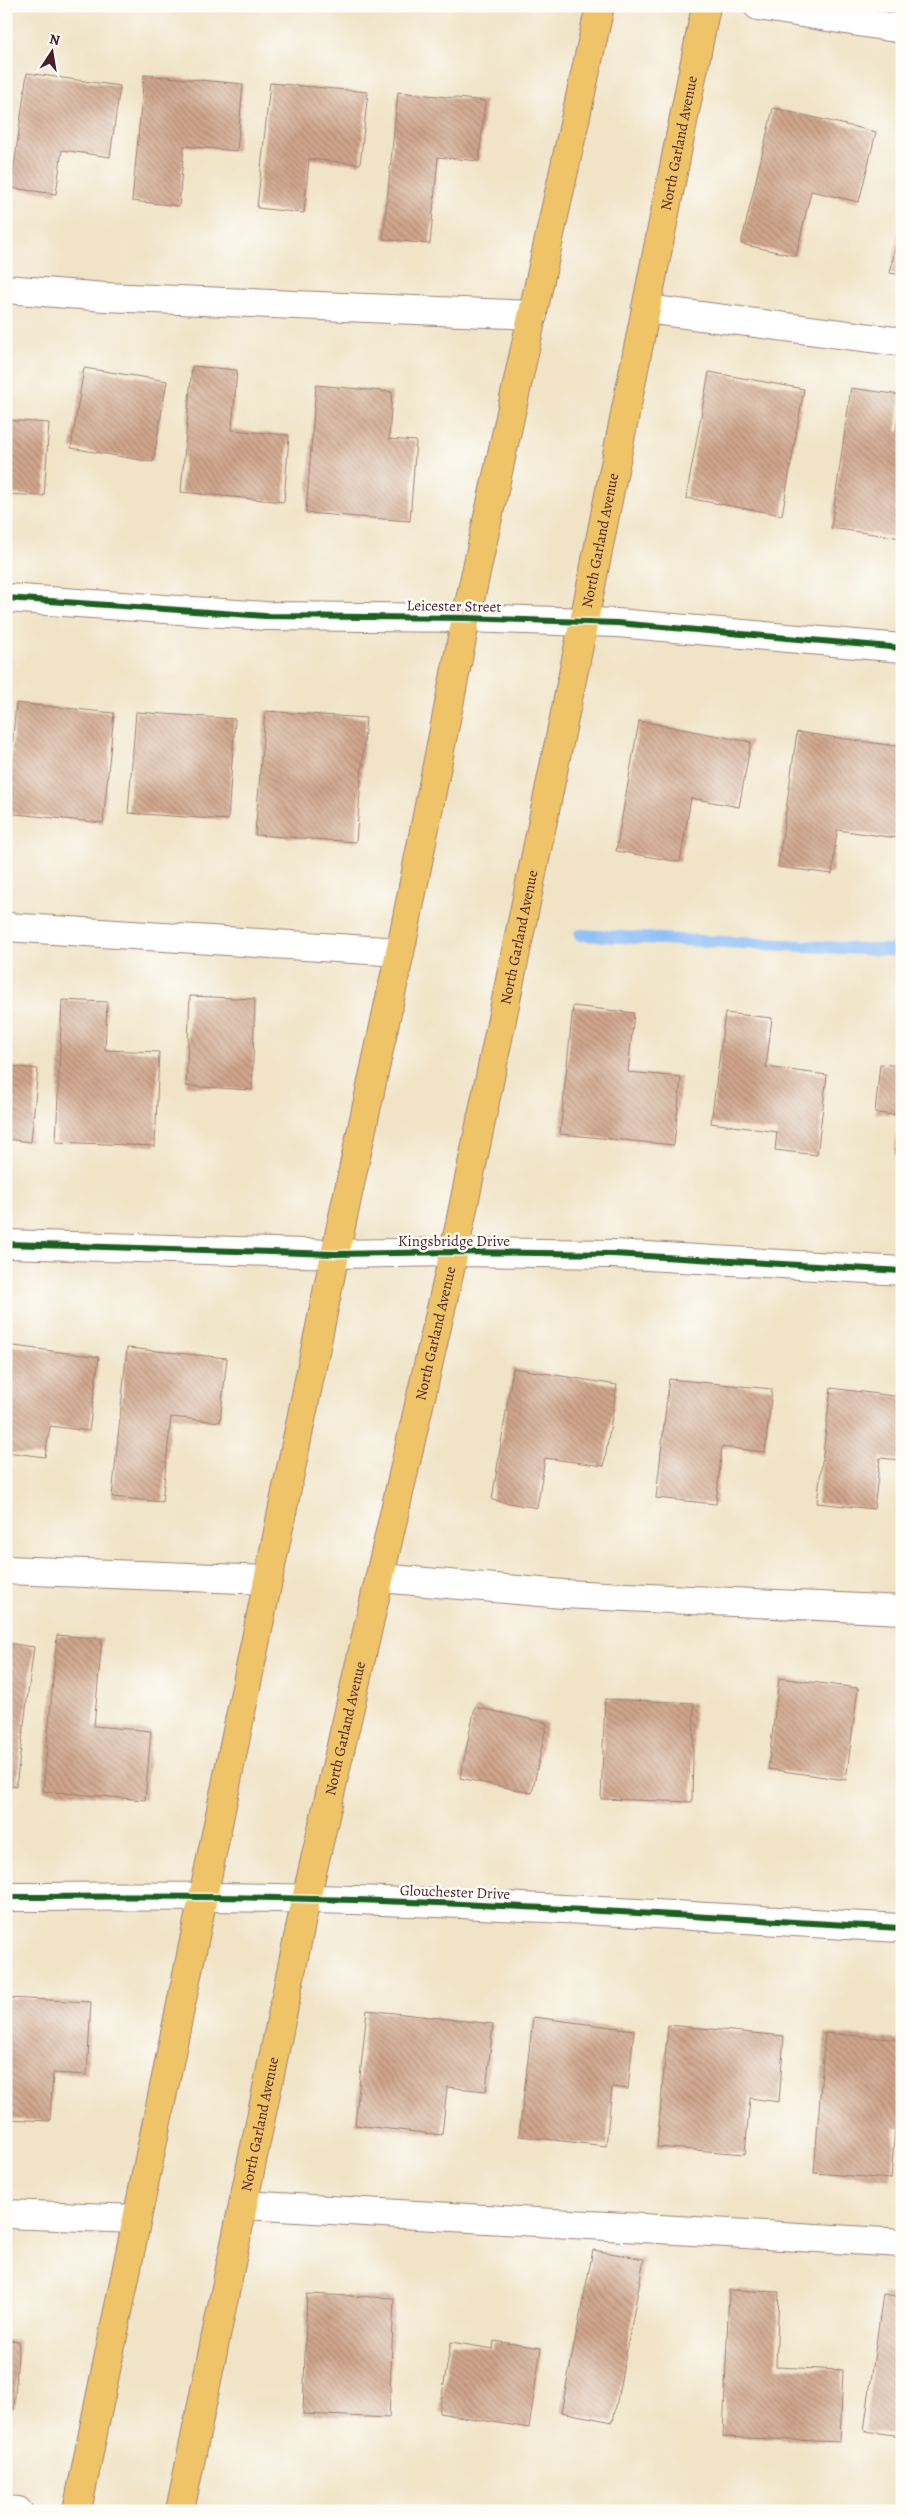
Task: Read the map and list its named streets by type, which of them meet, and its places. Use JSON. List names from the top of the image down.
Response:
{
  "streets": {
    "main road": ["North Garland Avenue"],
    "street": ["Leicester Street", "Kingsbridge Drive", "Glouchester Drive"]
  },
  "crossings": [
    ["North Garland Avenue", "Leicester Street"],
    ["North Garland Avenue", "Kingsbridge Drive"],
    ["North Garland Avenue", "Glouchester Drive"]
  ],
  "north": "top"
}
